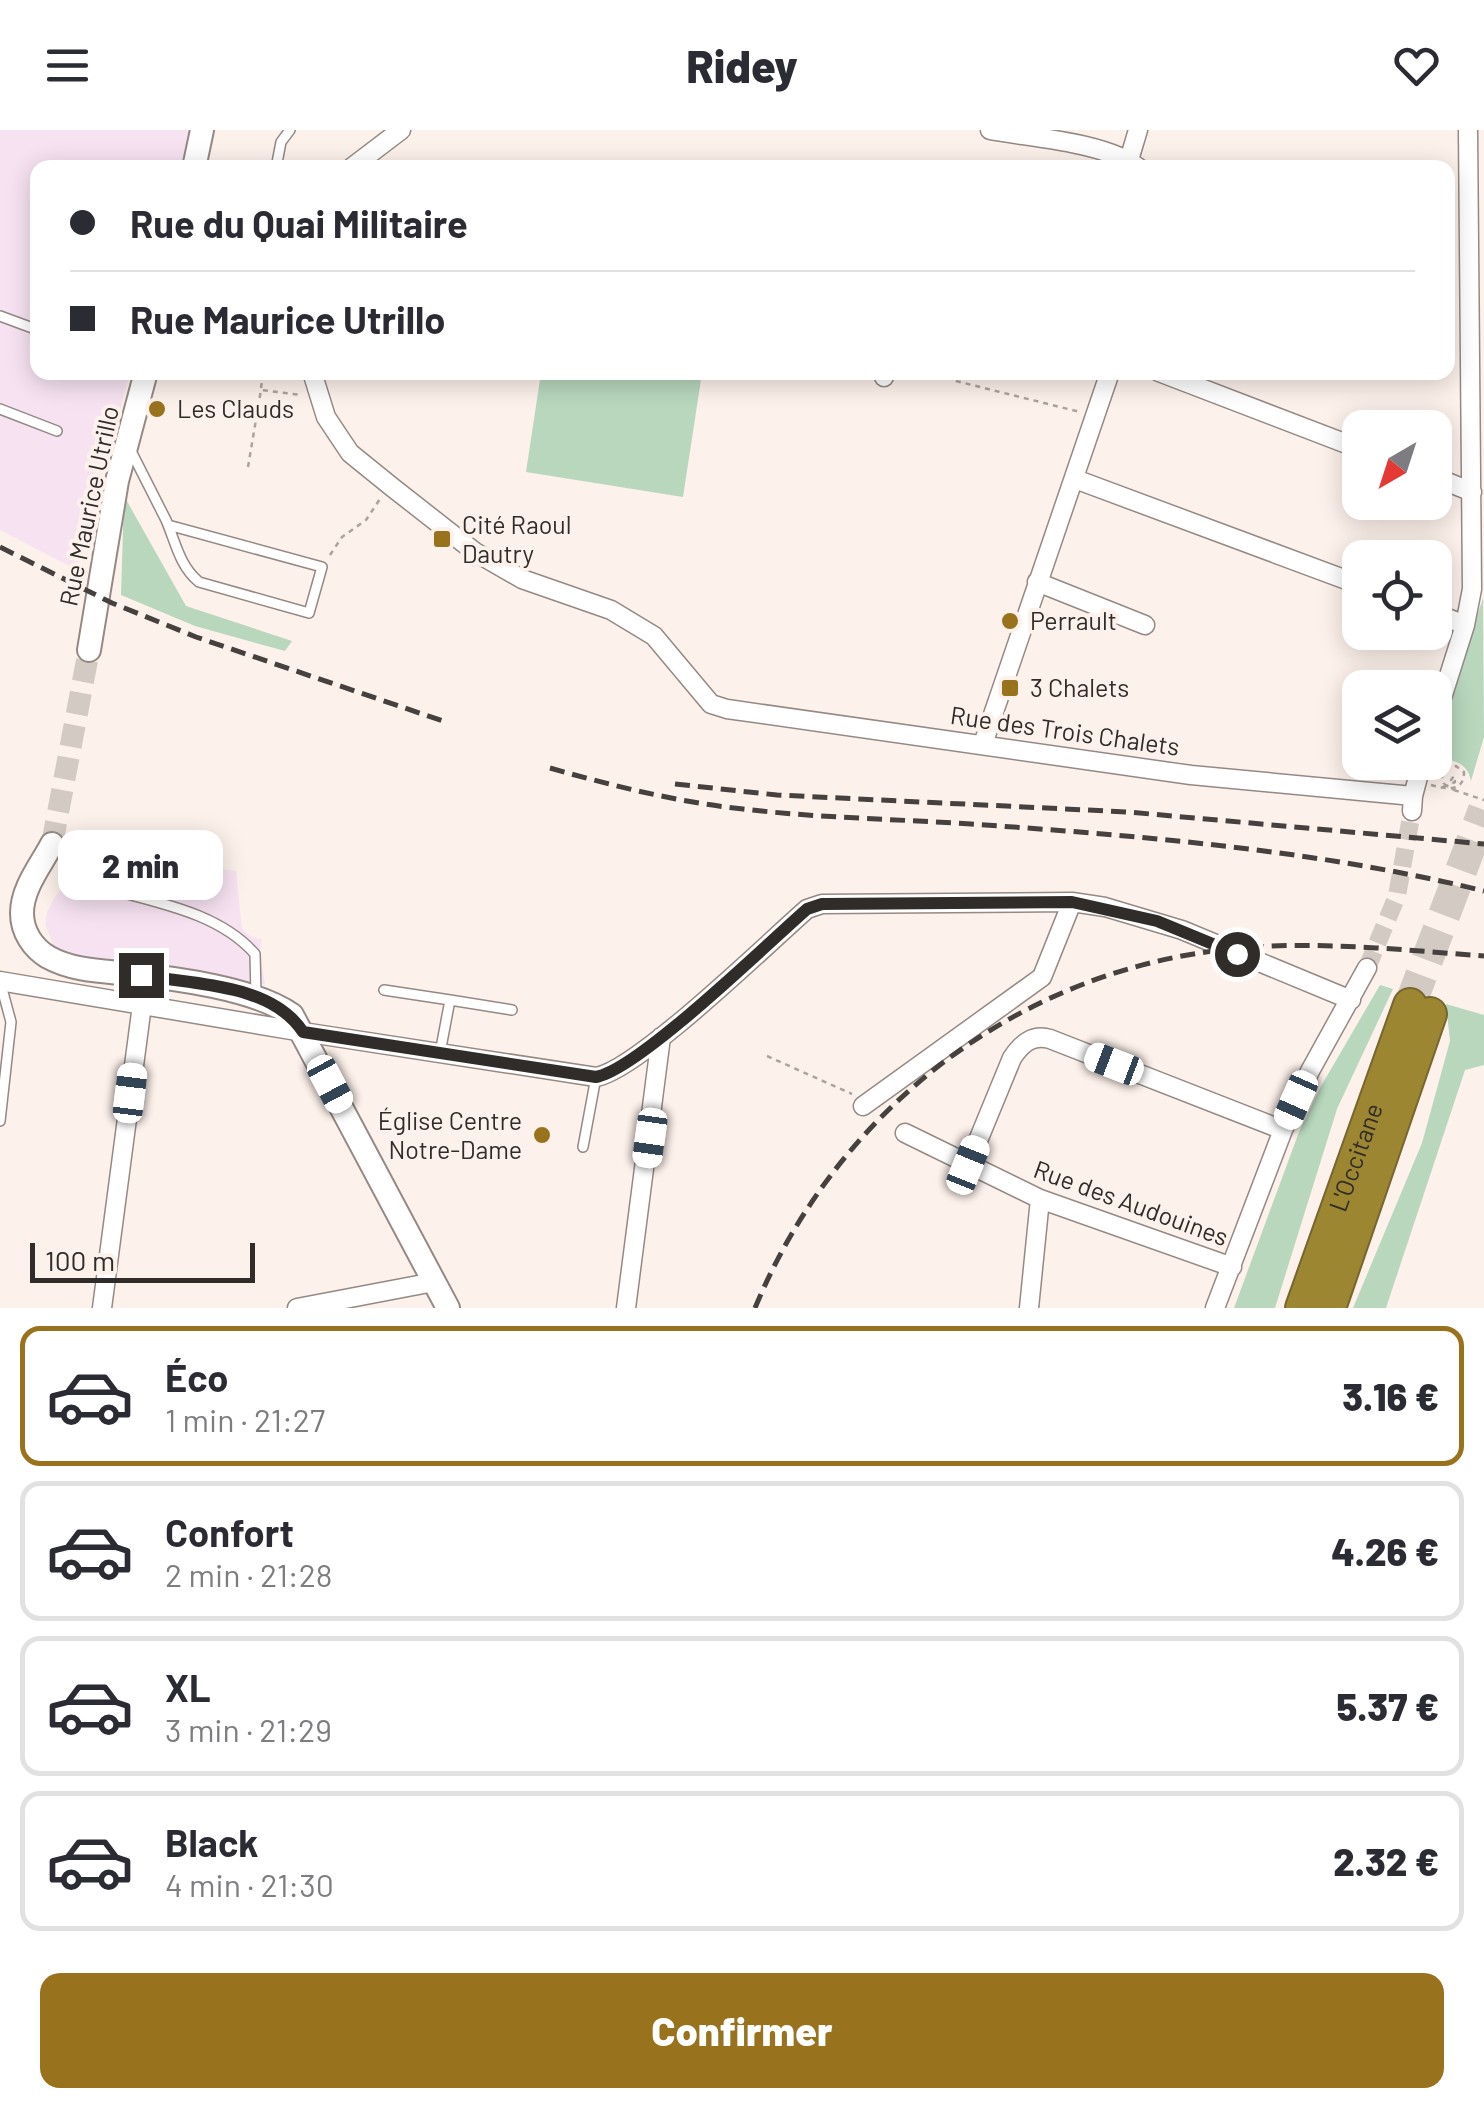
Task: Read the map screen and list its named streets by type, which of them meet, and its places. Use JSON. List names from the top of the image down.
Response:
{
  "streets": {
    "highway": ["L'Occitane"],
    "street": ["Rue Maurice Utrillo", "Rue des Trois Chalets", "Rue des Audouines"]
  },
  "places": {
    "other": ["Les Clauds", "Perrault", "Église Centre Notre-Dame"],
    "transit": ["Cité Raoul Dautry", "3 Chalets"]
  },
  "scale_bar": "100 m",
  "north": "bottom left",
  "page": {
    "header": "Ridey",
    "banner": ["Rue du Quai Militaire", "Rue Maurice Utrillo"],
    "bubble": "2 min",
    "scale": "100 m",
    "list": [
      {
        "name": "Éco",
        "note": "1 min · 21:27",
        "value": "3.16 €"
      },
      {
        "name": "Confort",
        "note": "2 min · 21:28",
        "value": "4.26 €"
      },
      {
        "name": "XL",
        "note": "3 min · 21:29",
        "value": "5.37 €"
      },
      {
        "name": "Black",
        "note": "4 min · 21:30",
        "value": "2.32 €"
      }
    ],
    "buttons": "Confirmer"
  }
}
